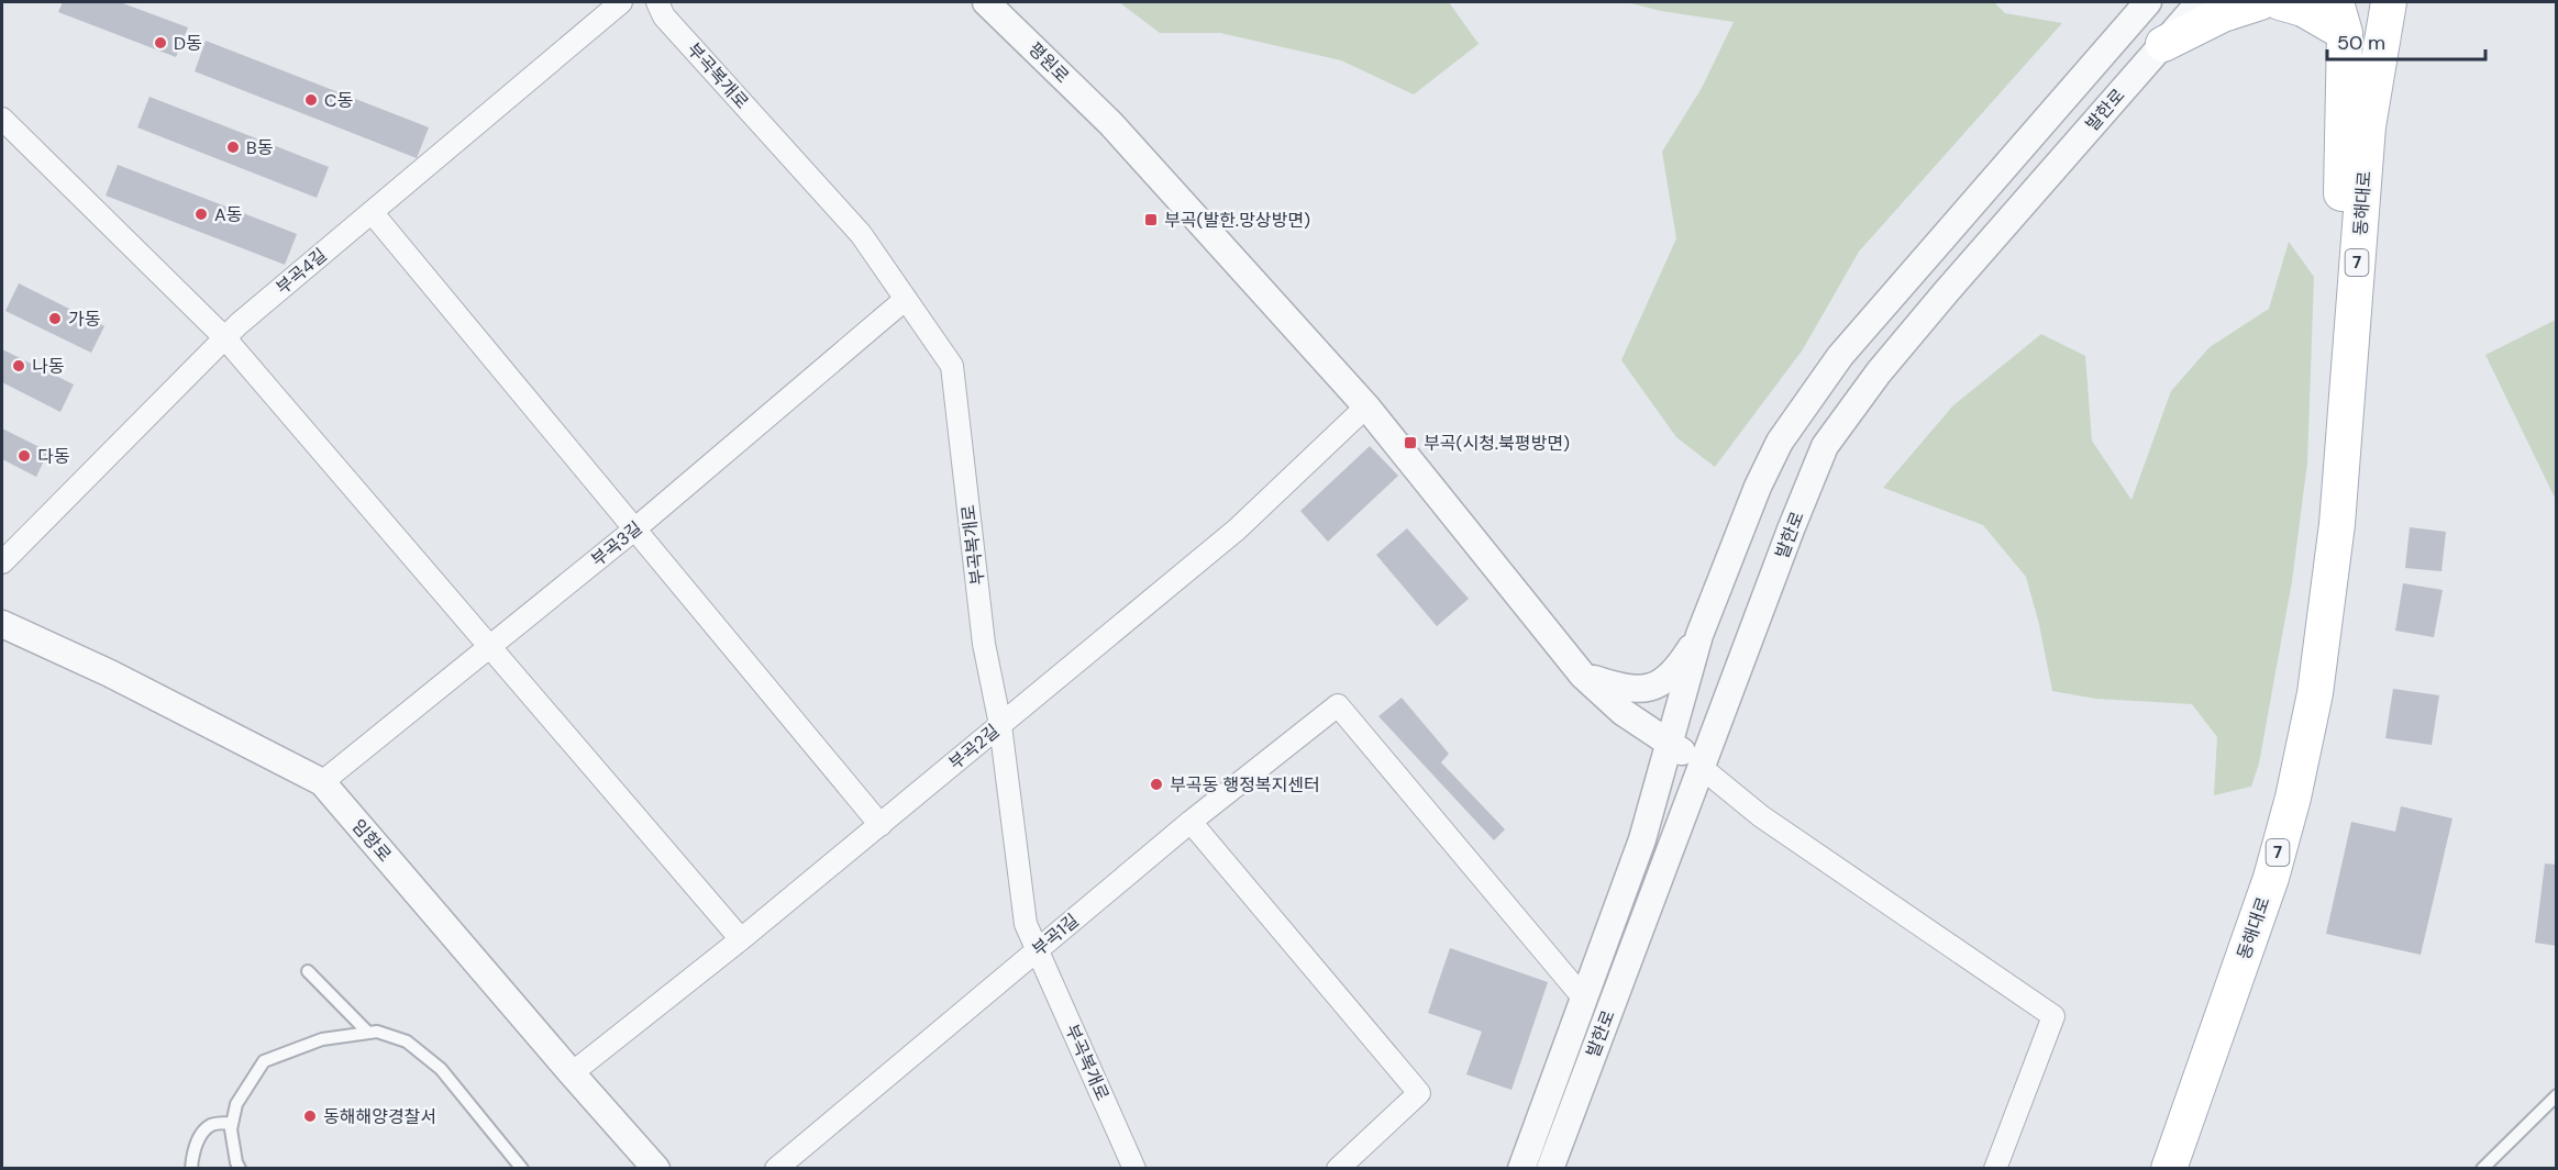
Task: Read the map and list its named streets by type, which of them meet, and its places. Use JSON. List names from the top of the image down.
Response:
{
  "streets": {
    "main road": ["동해대로", "7"],
    "street": [
      "평원로",
      "부곡복개로",
      "발한로",
      "부곡4길",
      "부곡3길",
      "부곡2길",
      "임항로",
      "부곡1길"
    ]
  },
  "crossings": [
    ["평원로", "발한로"],
    ["평원로", "부곡2길"],
    ["부곡복개로", "부곡3길"],
    ["부곡복개로", "부곡2길"],
    ["부곡복개로", "부곡1길"],
    ["발한로", "부곡1길"],
    ["부곡3길", "임항로"],
    ["부곡2길", "임항로"]
  ],
  "places": {
    "other": [
      "D동",
      "C동",
      "B동",
      "A동",
      "가동",
      "나동",
      "다동",
      "부곡동 행정복지센터",
      "동해해양경찰서"
    ],
    "transit": ["부곡(발한.망상방면)", "부곡(시청.북평방면)"]
  },
  "scale_bar": "50 m"
}
